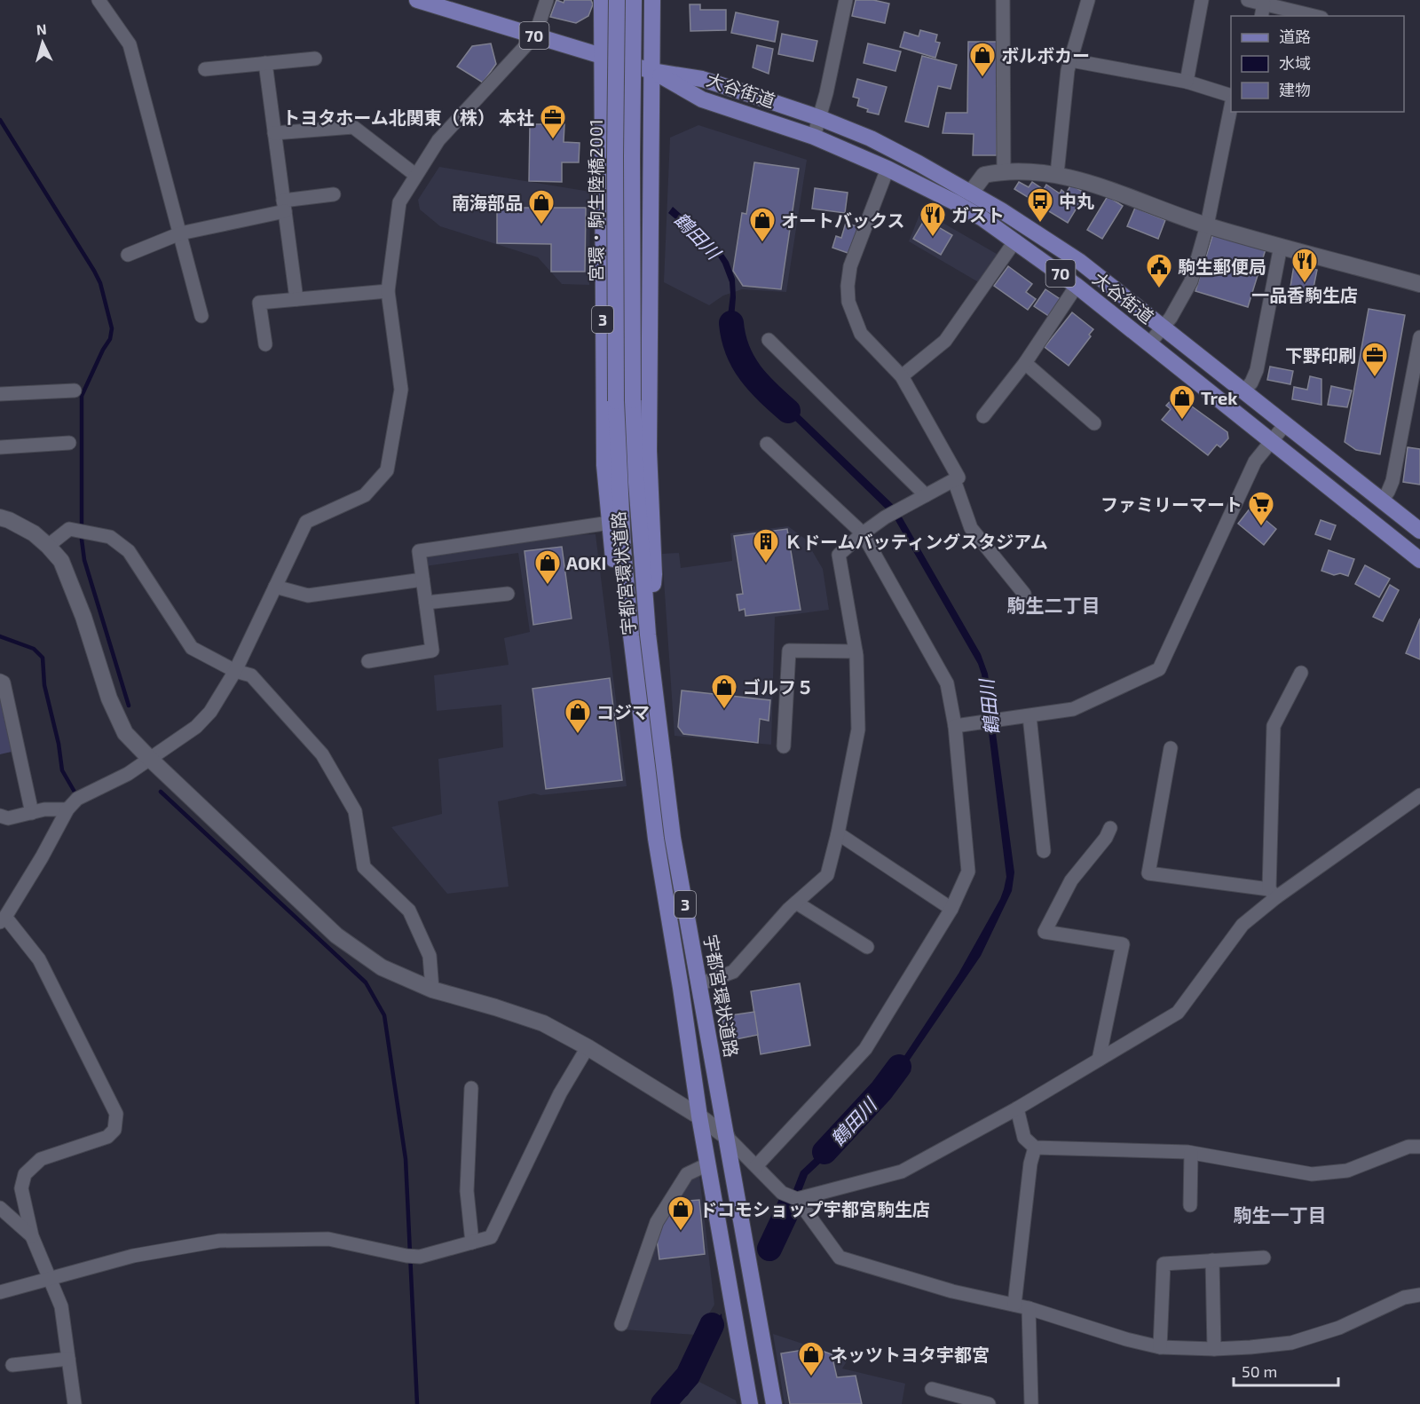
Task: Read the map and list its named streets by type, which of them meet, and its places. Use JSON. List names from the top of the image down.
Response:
{
  "streets": {
    "main road": [
      "70",
      "大谷街道",
      "宮環・駒生陸橋2001",
      "3",
      "宇都宮環状道路"
    ]
  },
  "crossings": [
    ["大谷街道", "3"],
    ["宮環・駒生陸橋2001", "宇都宮環状道路"],
    ["3", "宇都宮環状道路"]
  ],
  "districts": ["駒生二丁目", "駒生一丁目"],
  "water": ["鶴田川"],
  "places": {
    "shop": [
      "ボルボカー",
      "南海部品",
      "オートバックス",
      "Trek",
      "AOKI",
      "ゴルフ５",
      "コジマ",
      "ドコモショップ宇都宮駒生店",
      "ネッツトヨタ宇都宮"
    ],
    "office": ["トヨタホーム北関東（株） 本社", "下野印刷"],
    "bus stop": ["中丸"],
    "restaurant": ["ガスト", "一品香駒生店"],
    "public building": ["駒生郵便局"],
    "supermarket": ["ファミリーマート"],
    "building": ["Ｋドームバッティングスタジアム"]
  },
  "legend": ["道路", "水域", "建物"],
  "scale_bar": "50 m",
  "north": "top"
}
